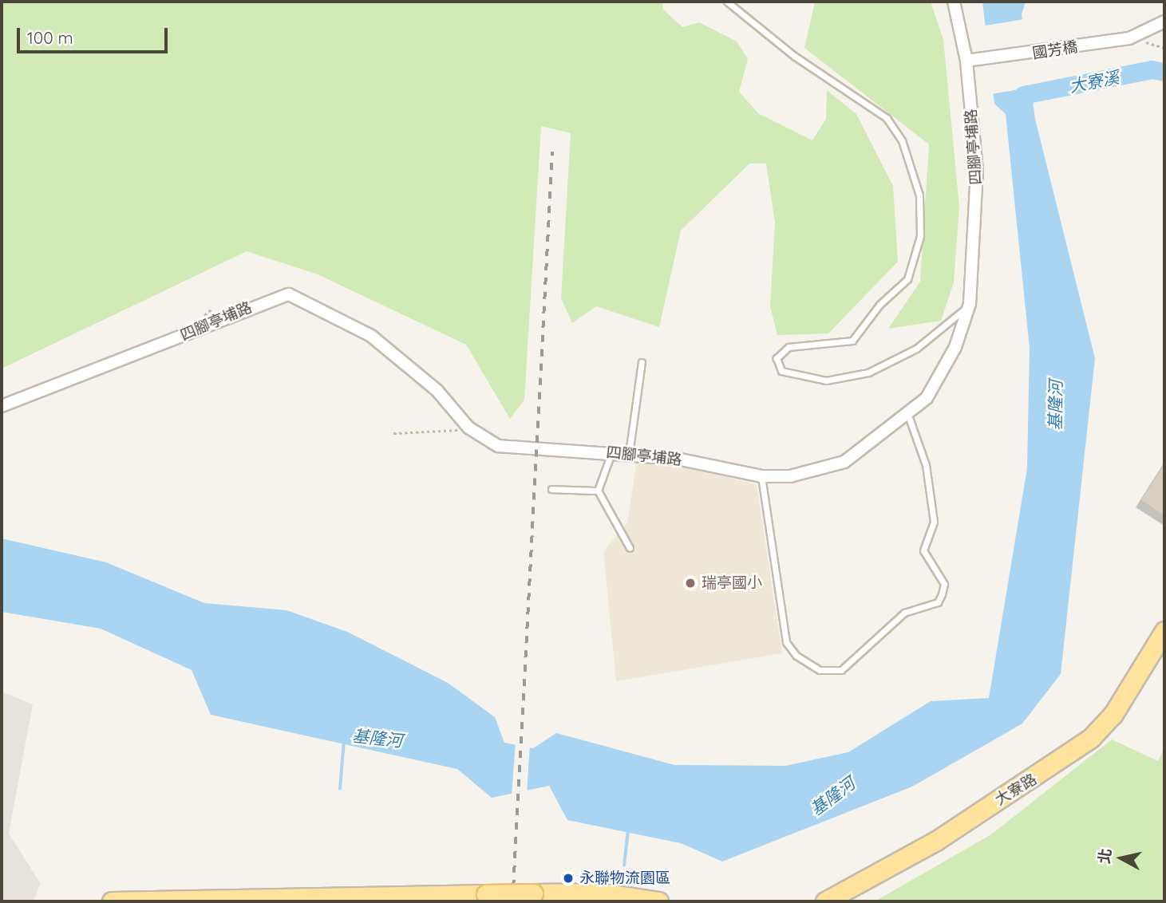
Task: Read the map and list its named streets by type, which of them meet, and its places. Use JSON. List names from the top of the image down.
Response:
{
  "streets": {
    "main road": ["大寮路"],
    "street": ["國芳橋", "四腳亭埔路"]
  },
  "crossings": [
    ["國芳橋", "四腳亭埔路"]
  ],
  "water": ["大寮溪", "基隆河"],
  "places": ["瑞亭國小", "永聯物流園區"],
  "scale_bar": "100 m",
  "north": "left"
}
